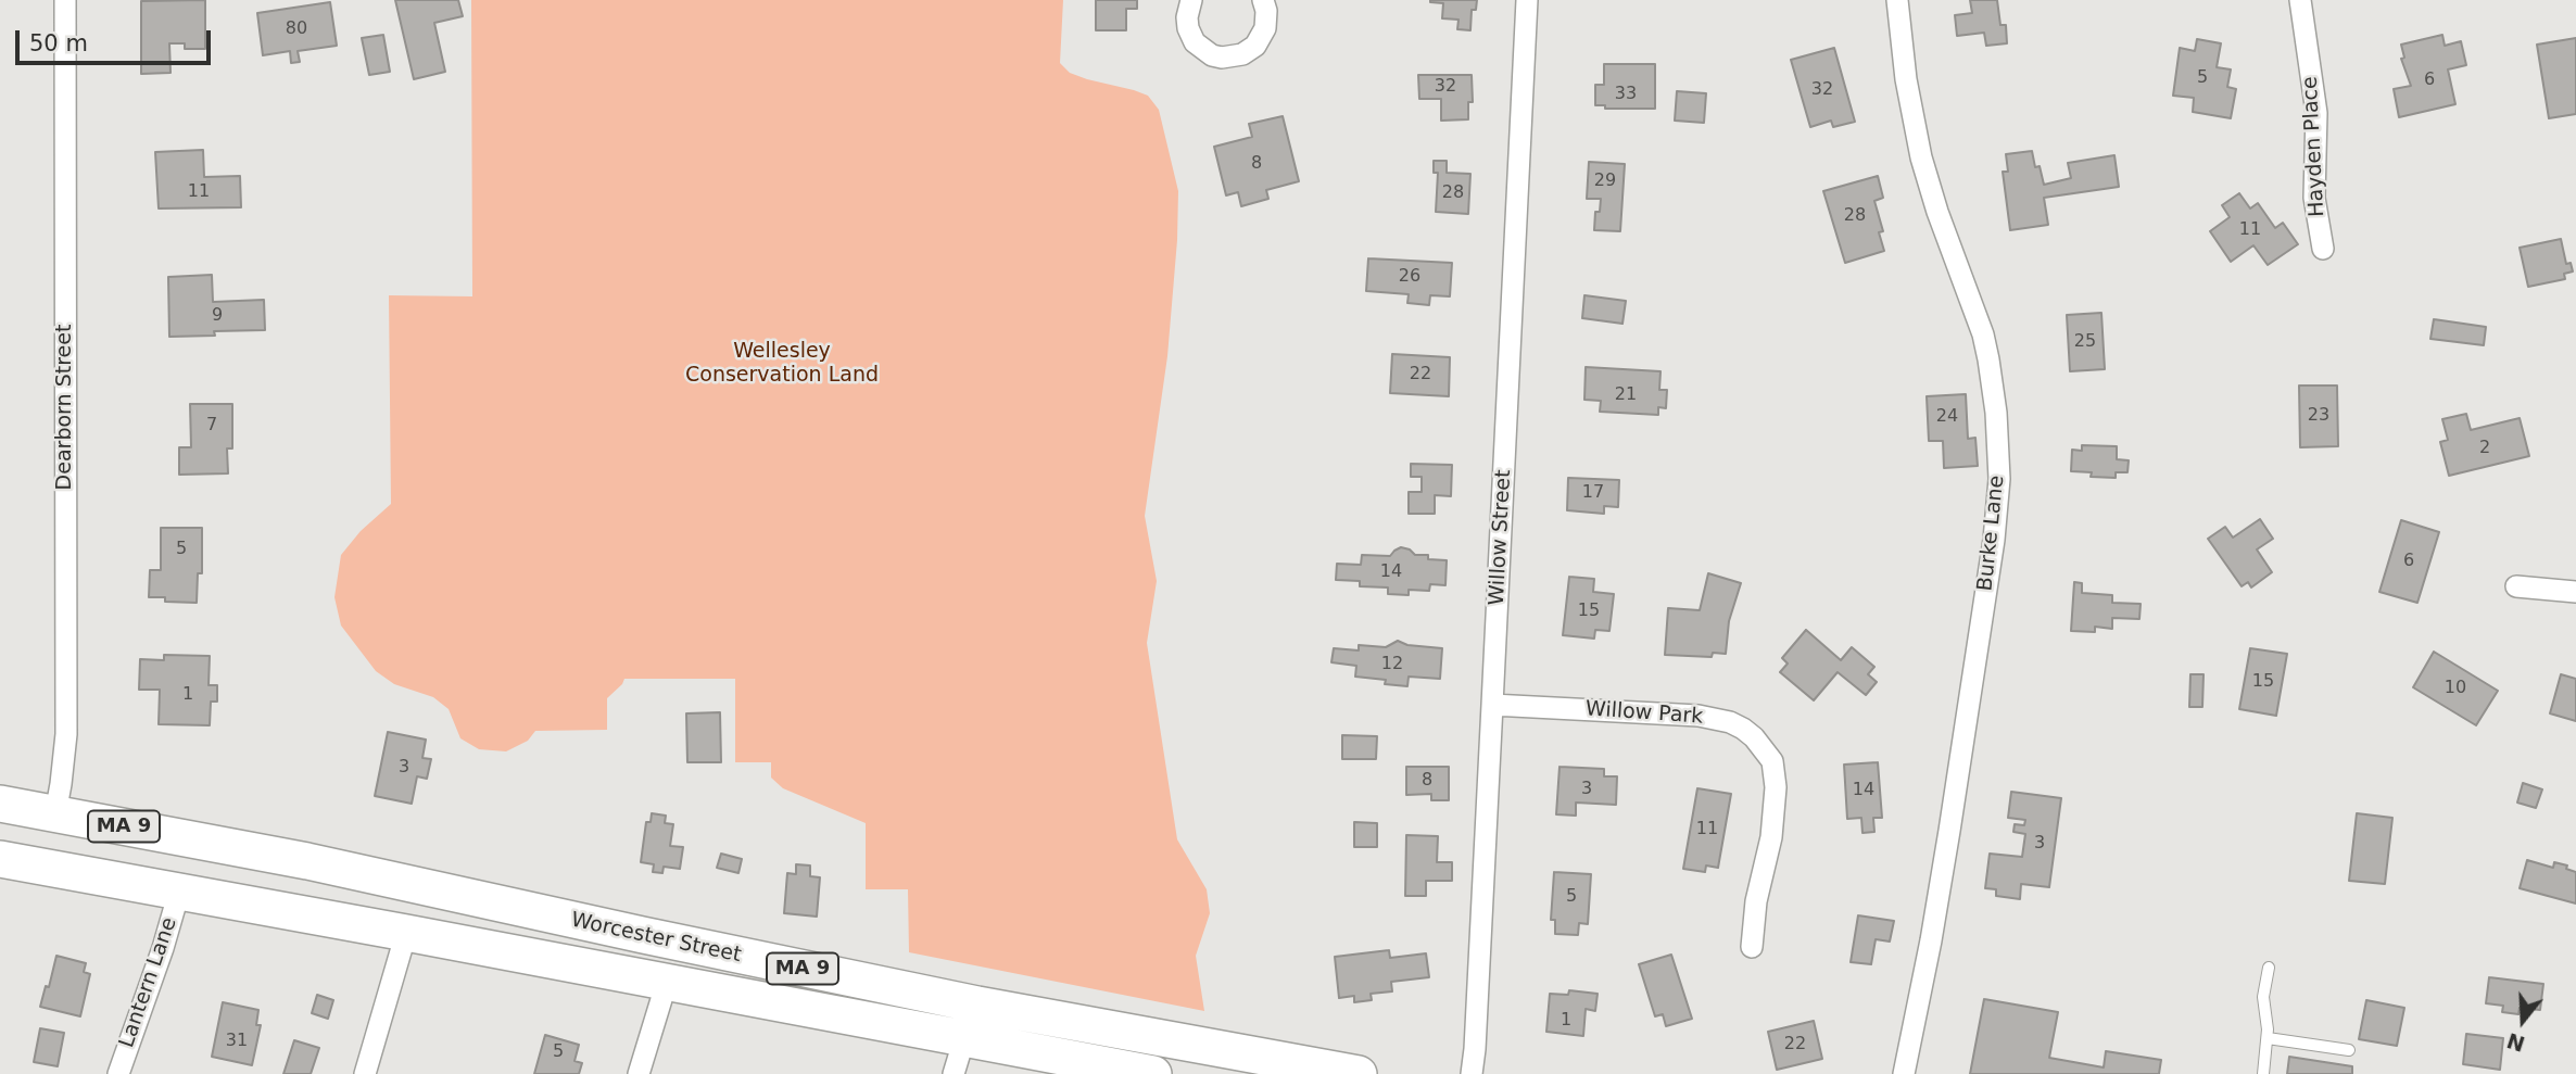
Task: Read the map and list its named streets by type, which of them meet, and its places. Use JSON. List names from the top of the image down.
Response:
{
  "streets": {
    "highway": ["MA 9", "Worcester Street"],
    "street": [
      "Hayden Place",
      "Dearborn Street",
      "Burke Lane",
      "Willow Street",
      "Willow Park",
      "Lantern Lane"
    ]
  },
  "crossings": [
    ["Dearborn Street", "Worcester Street"],
    ["Willow Street", "Willow Park"],
    ["Worcester Street", "Lantern Lane"]
  ],
  "parks": ["Wellesley Conservation Land"],
  "house_numbers": [
    "80",
    "5",
    "6",
    "32",
    "32",
    "33",
    "8",
    "29",
    "11",
    "28",
    "28",
    "11",
    "26",
    "9",
    "25",
    "22",
    "21",
    "23",
    "24",
    "7",
    "2",
    "17",
    "5",
    "6",
    "14",
    "15",
    "12",
    "15",
    "10",
    "1",
    "3",
    "8",
    "3",
    "14",
    "11",
    "3",
    "5",
    "1",
    "31",
    "22",
    "5"
  ],
  "scale_bar": "50 m",
  "north": "bottom"
}
